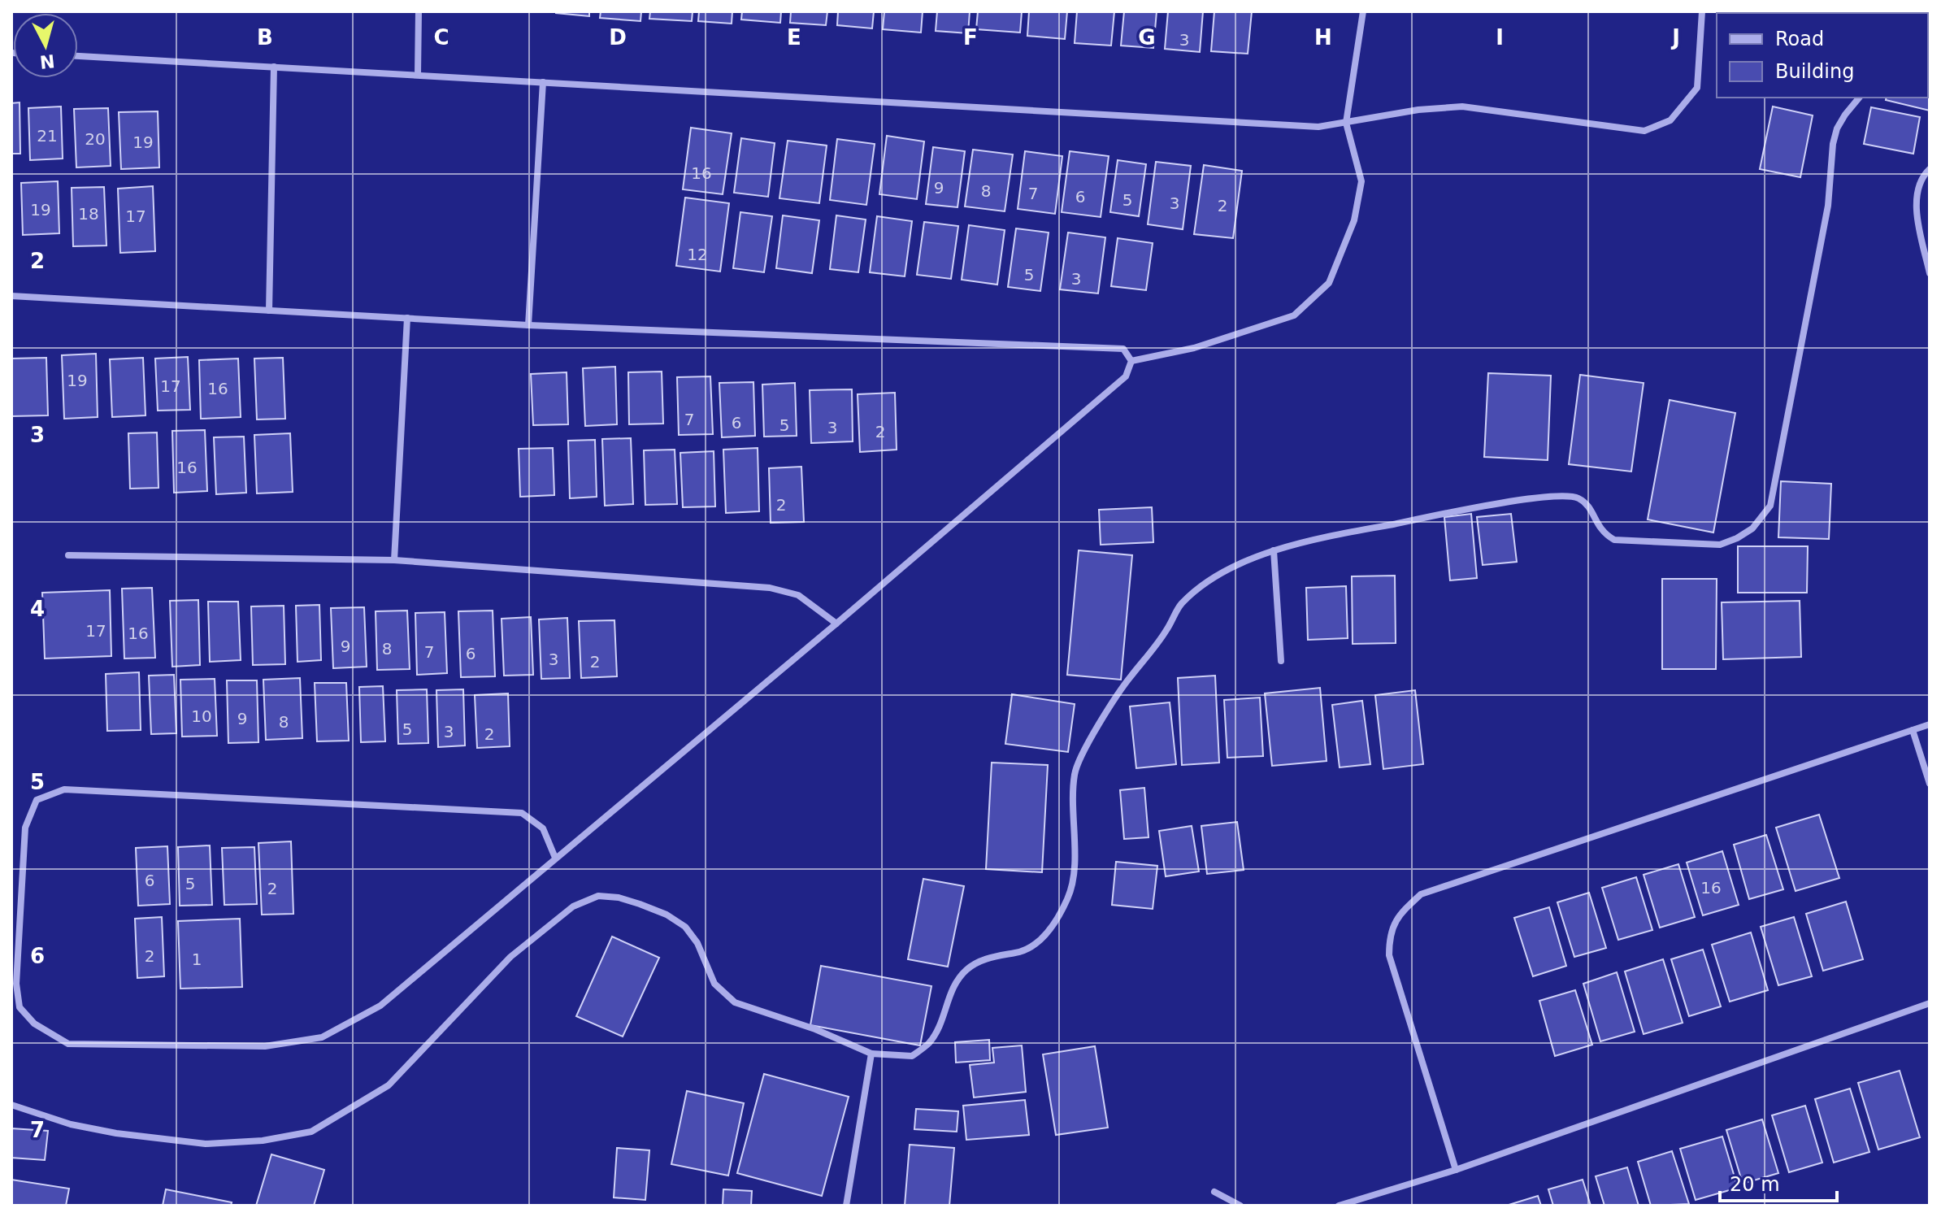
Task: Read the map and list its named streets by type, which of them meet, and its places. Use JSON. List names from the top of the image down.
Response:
{
  "house_numbers": [
    "3",
    "21",
    "20",
    "19",
    "16",
    "9",
    "8",
    "7",
    "6",
    "5",
    "3",
    "2",
    "19",
    "18",
    "17",
    "12",
    "5",
    "3",
    "19",
    "17",
    "16",
    "7",
    "6",
    "5",
    "3",
    "2",
    "16",
    "2",
    "17",
    "16",
    "9",
    "8",
    "7",
    "6",
    "3",
    "2",
    "10",
    "9",
    "8",
    "5",
    "3",
    "2",
    "6",
    "5",
    "16",
    "2",
    "2",
    "1"
  ],
  "legend": ["Road", "Building"],
  "scale_bar": "20 m",
  "north": "bottom",
  "grid": {
    "columns": [
      "B",
      "C",
      "D",
      "E",
      "F",
      "G",
      "H",
      "I",
      "J"
    ],
    "rows": [
      "2",
      "3",
      "4",
      "5",
      "6",
      "7"
    ]
  }
}
